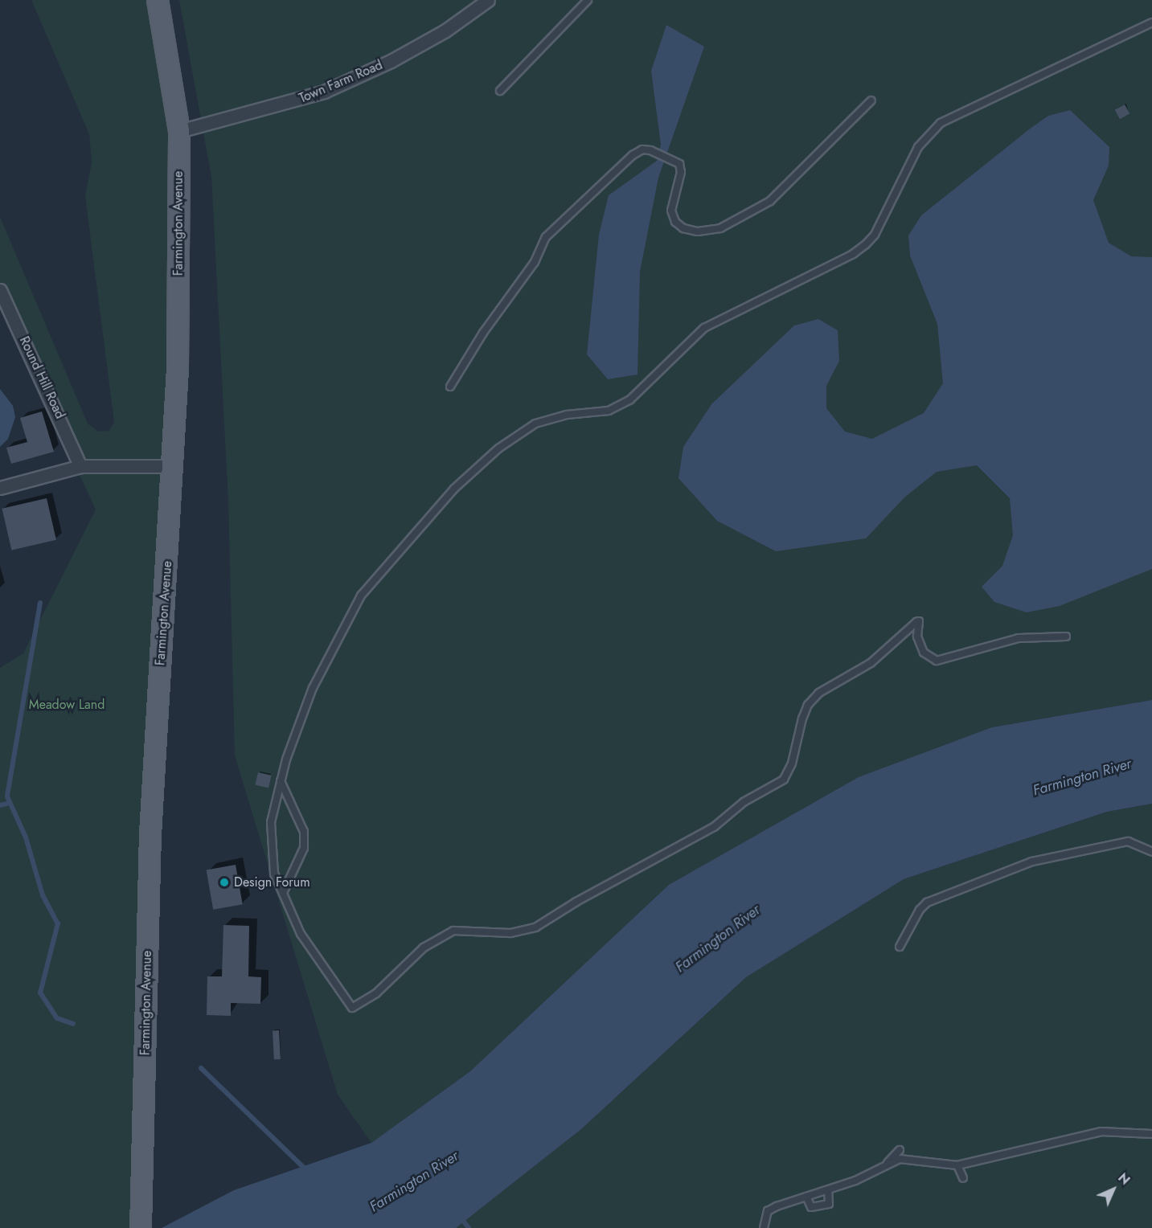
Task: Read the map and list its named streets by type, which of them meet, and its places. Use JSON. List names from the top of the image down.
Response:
{
  "streets": {
    "main road": ["Farmington Avenue"],
    "street": ["Town Farm Road", "Round Hill Road"]
  },
  "crossings": [
    ["Town Farm Road", "Farmington Avenue"]
  ],
  "water": ["Farmington River"],
  "parks": ["Meadow Land"],
  "places": ["Design Forum"],
  "north": "top right"
}
